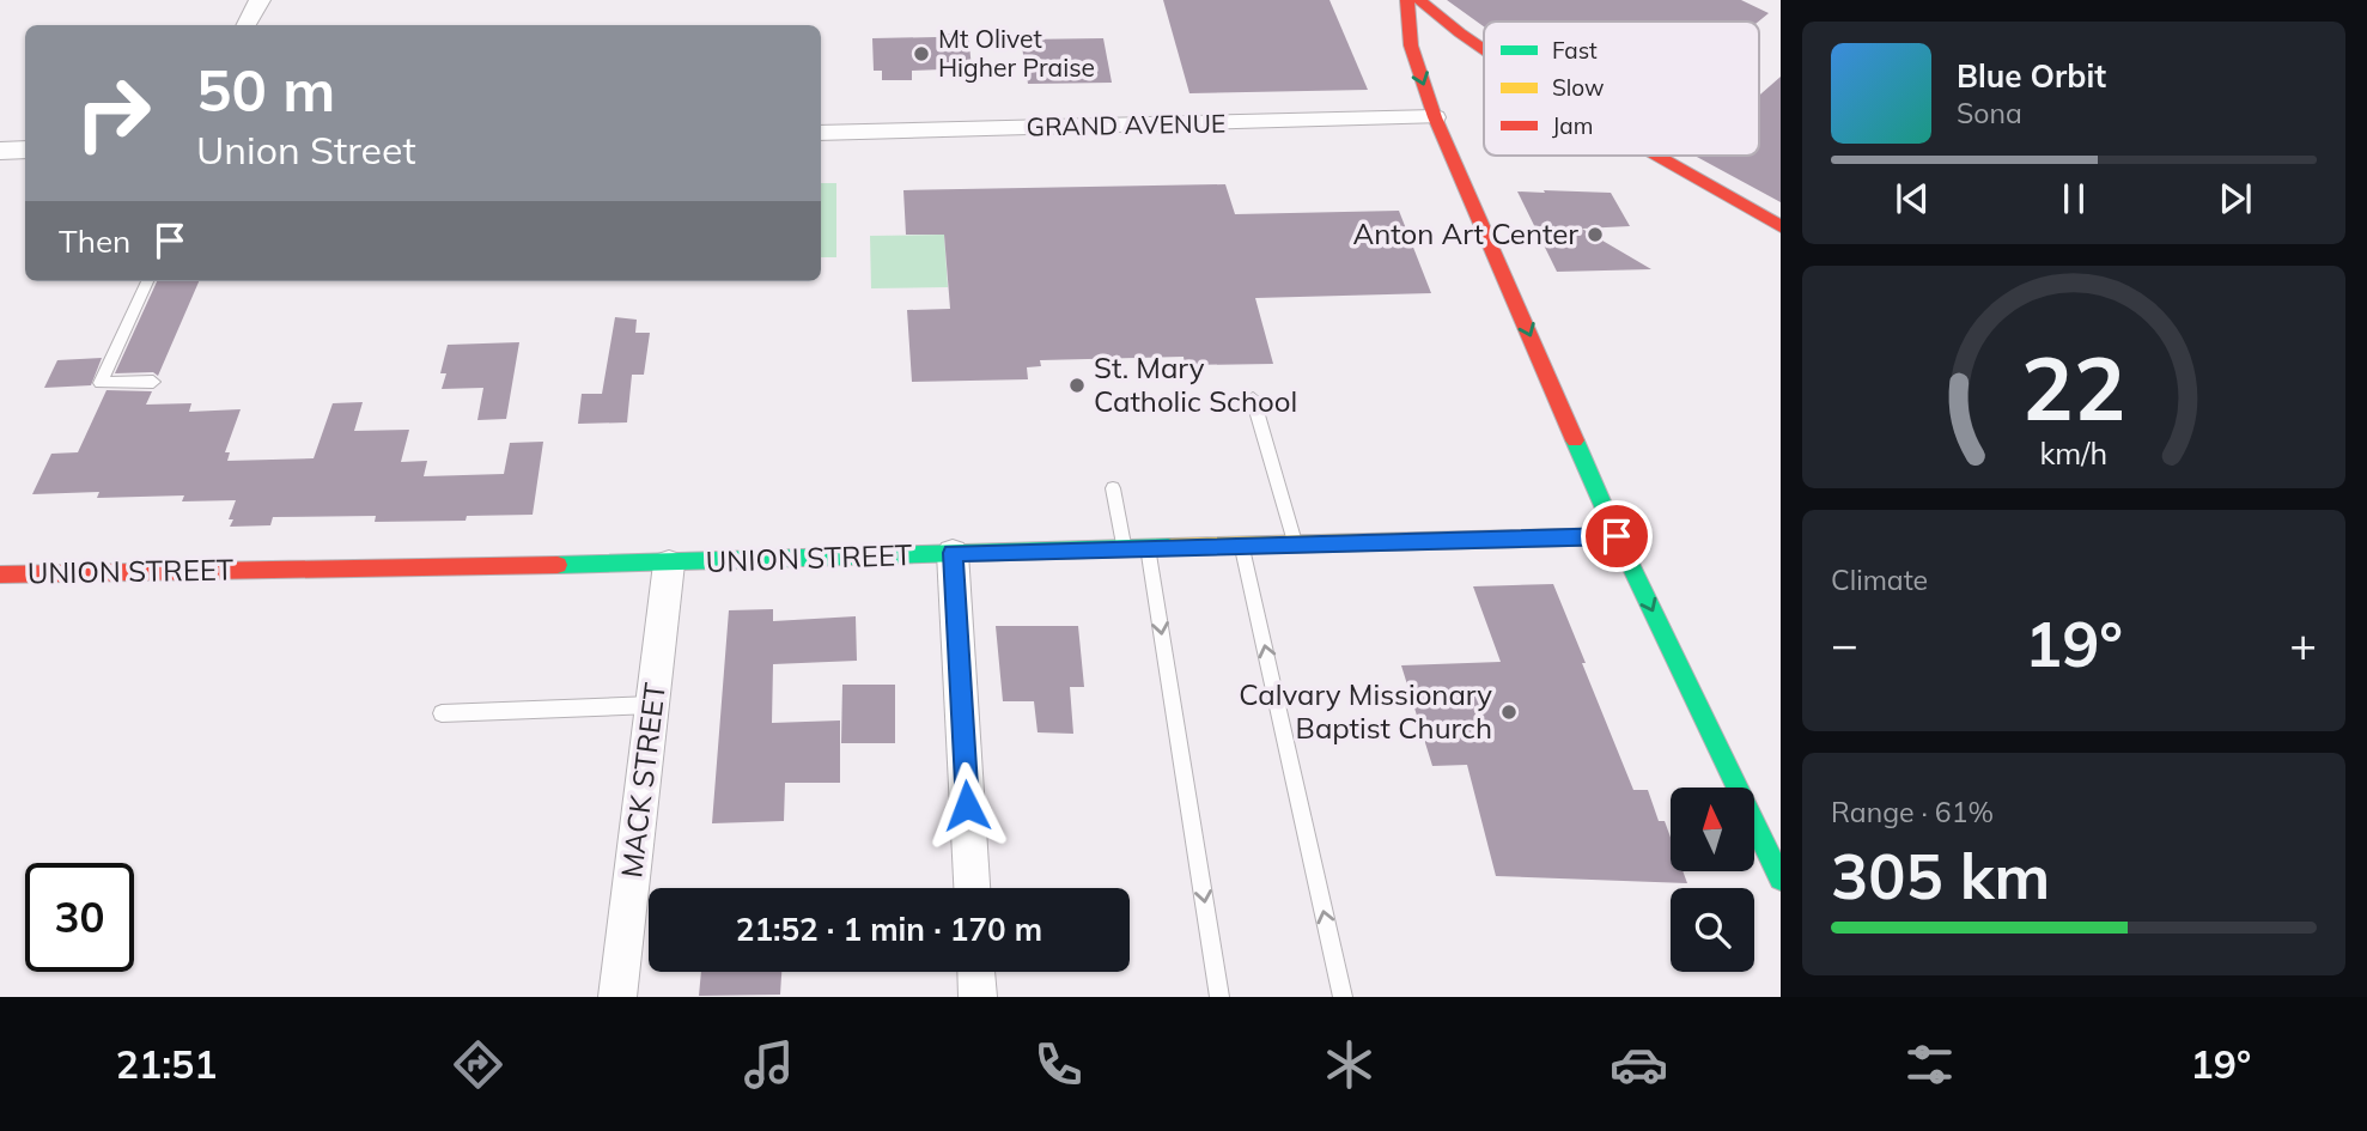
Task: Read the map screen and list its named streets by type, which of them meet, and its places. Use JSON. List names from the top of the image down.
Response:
{
  "streets": {
    "street": ["GRAND AVENUE", "UNION STREET", "MACK STREET"]
  },
  "crossings": [
    ["UNION STREET", "MACK STREET"]
  ],
  "places": [
    "Mt Olivet Higher Praise",
    "Anton Art Center",
    "St. Mary Catholic School",
    "Calvary Missionary Baptist Church"
  ],
  "legend": ["Fast", "Slow", "Jam"],
  "north": "top",
  "page": {
    "turn": ["50 m", "Union Street"],
    "song": ["Blue Orbit", "Sona"],
    "then": "Then",
    "tile": [
      "Climate",
      ["Range · 61%", "305 km"]
    ],
    "heat": ["−", "19°", "+"],
    "limit": "30",
    "trip": "21:52 · 1 min · 170 m",
    "tabs": ["21:51", "19°"],
    "gauge": ["22", "km/h"]
  }
}
